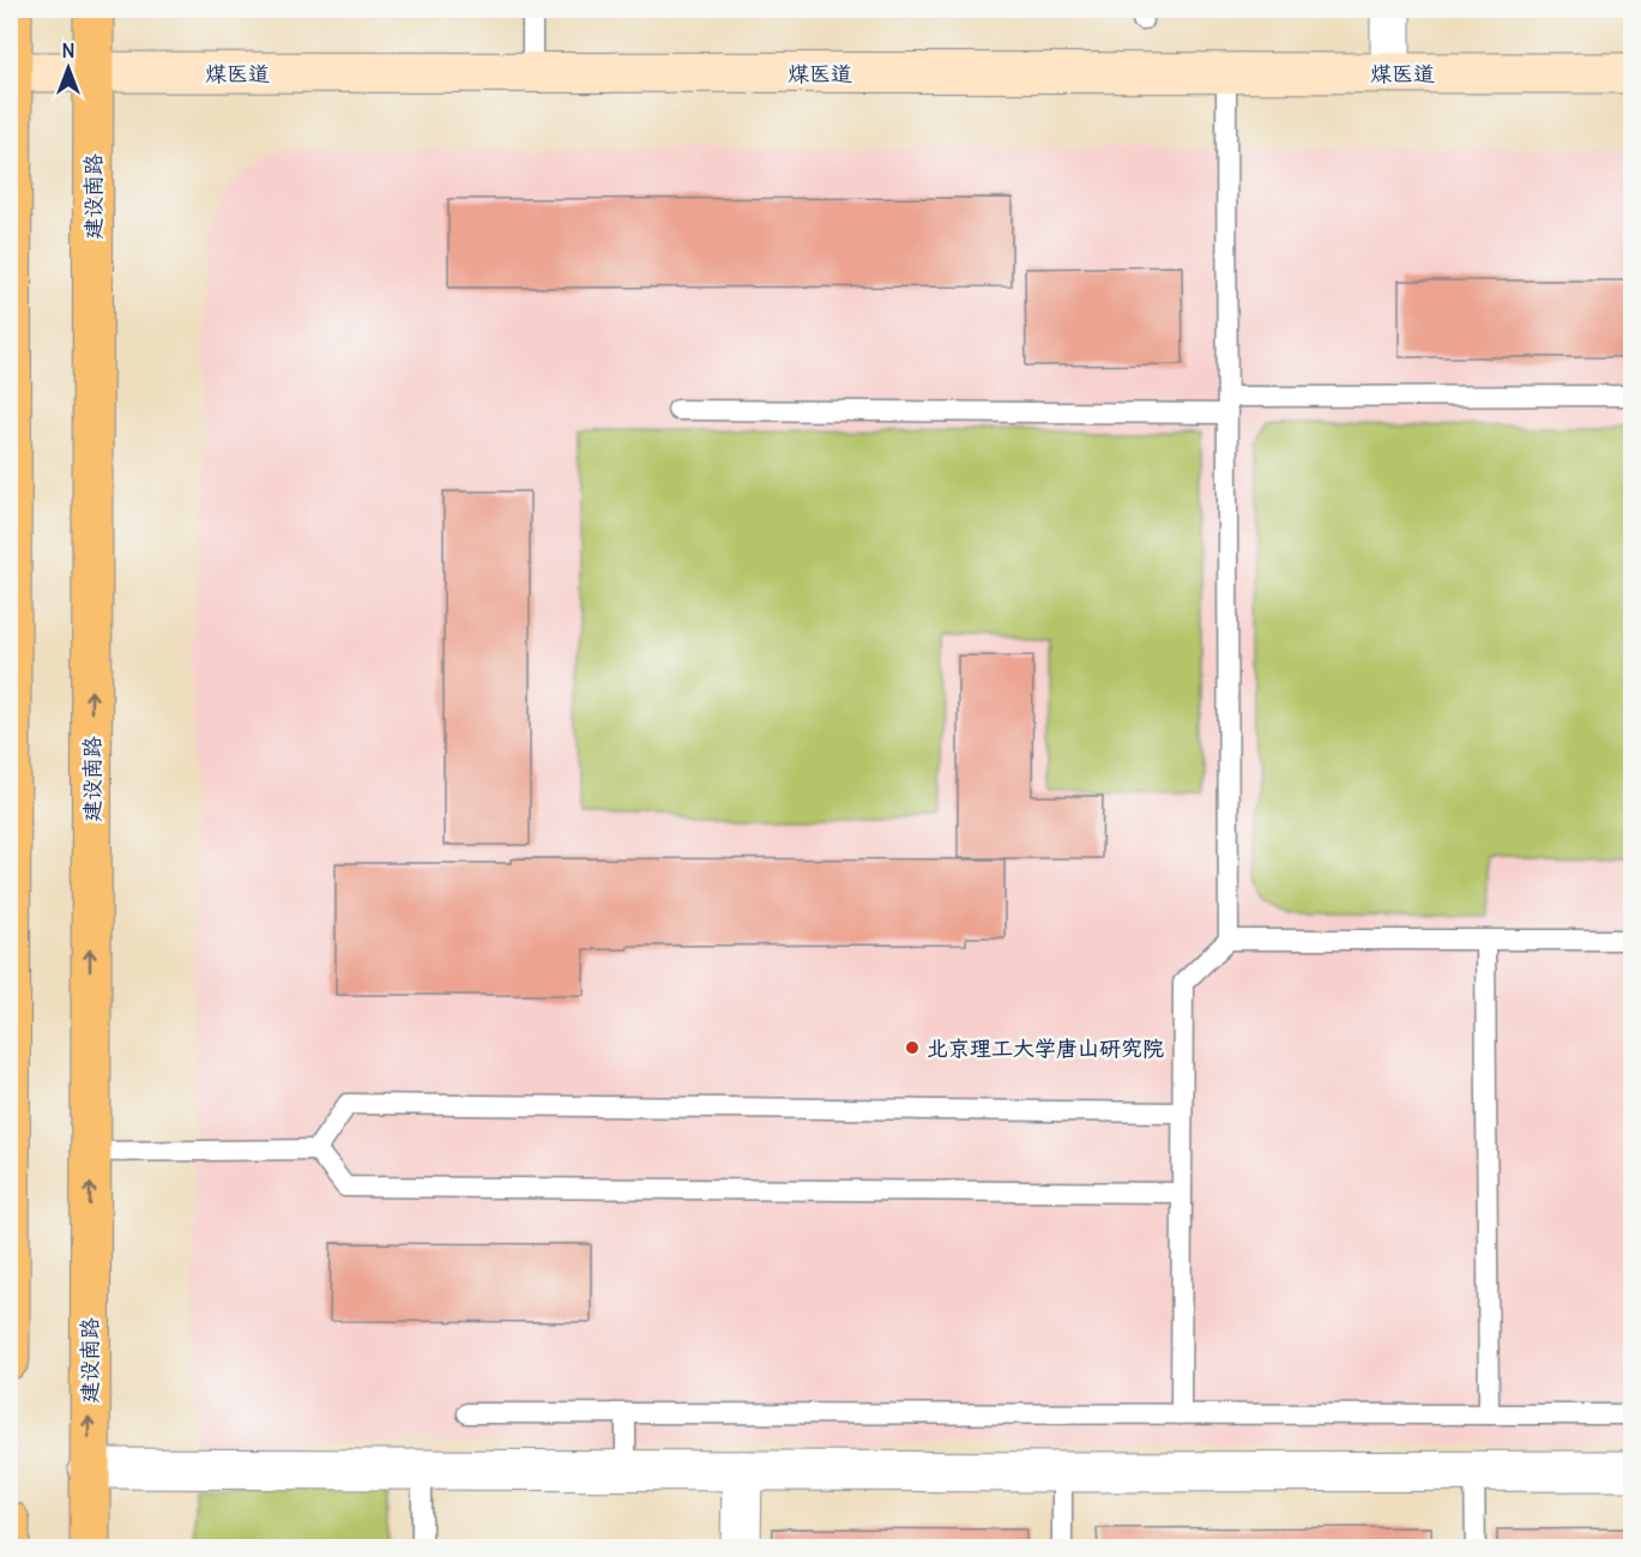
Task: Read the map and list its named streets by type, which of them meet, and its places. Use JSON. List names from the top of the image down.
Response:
{
  "streets": {
    "main road": ["建设南路"],
    "street": ["煤医道"]
  },
  "crossings": [
    ["煤医道", "建设南路"]
  ],
  "places": ["北京理工大学唐山研究院"],
  "north": "top"
}
